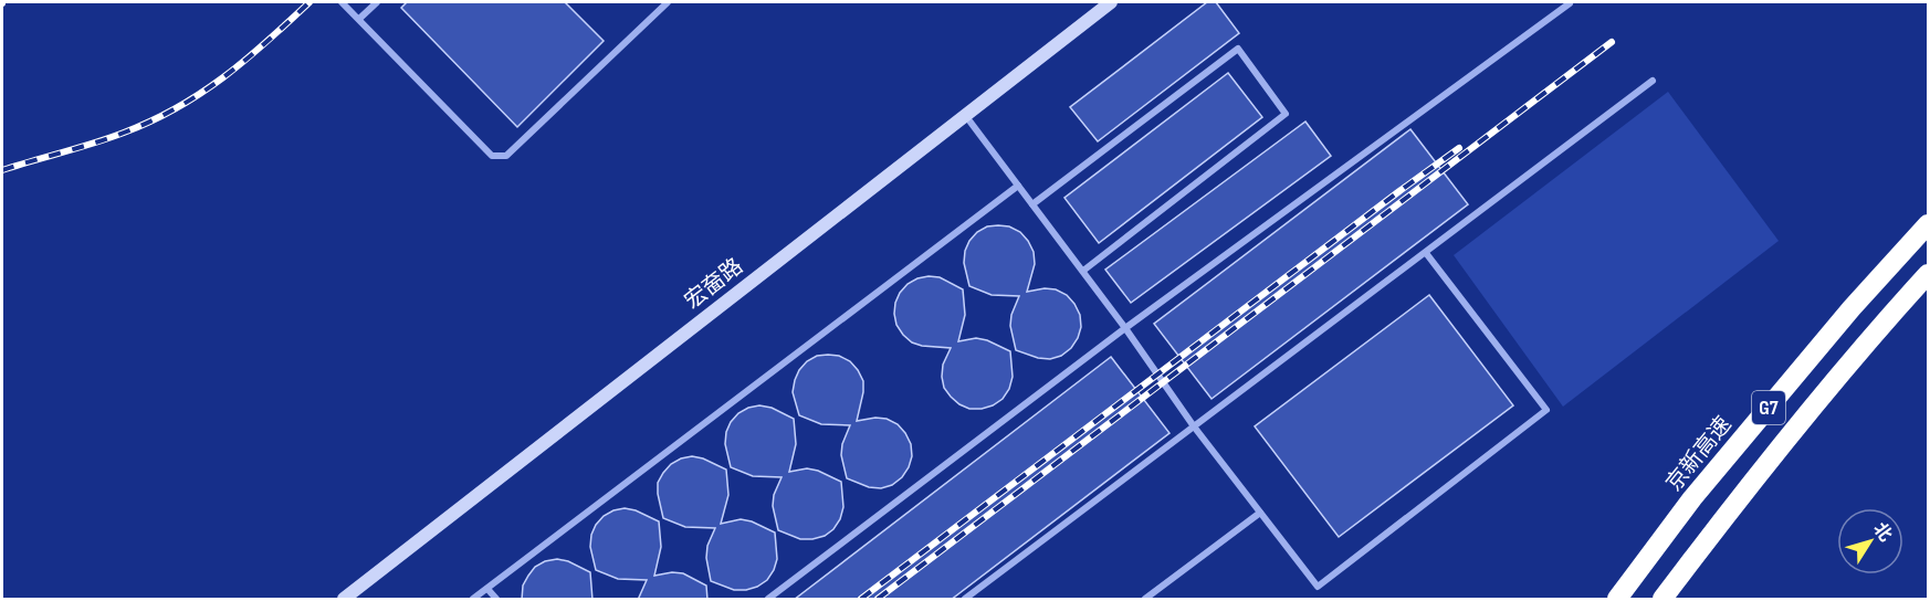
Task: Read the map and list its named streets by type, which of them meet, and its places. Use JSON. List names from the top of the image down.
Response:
{
  "streets": {
    "highway": ["G7", "京新高速"],
    "street": ["宏奤路"]
  },
  "north": "top right"
}
